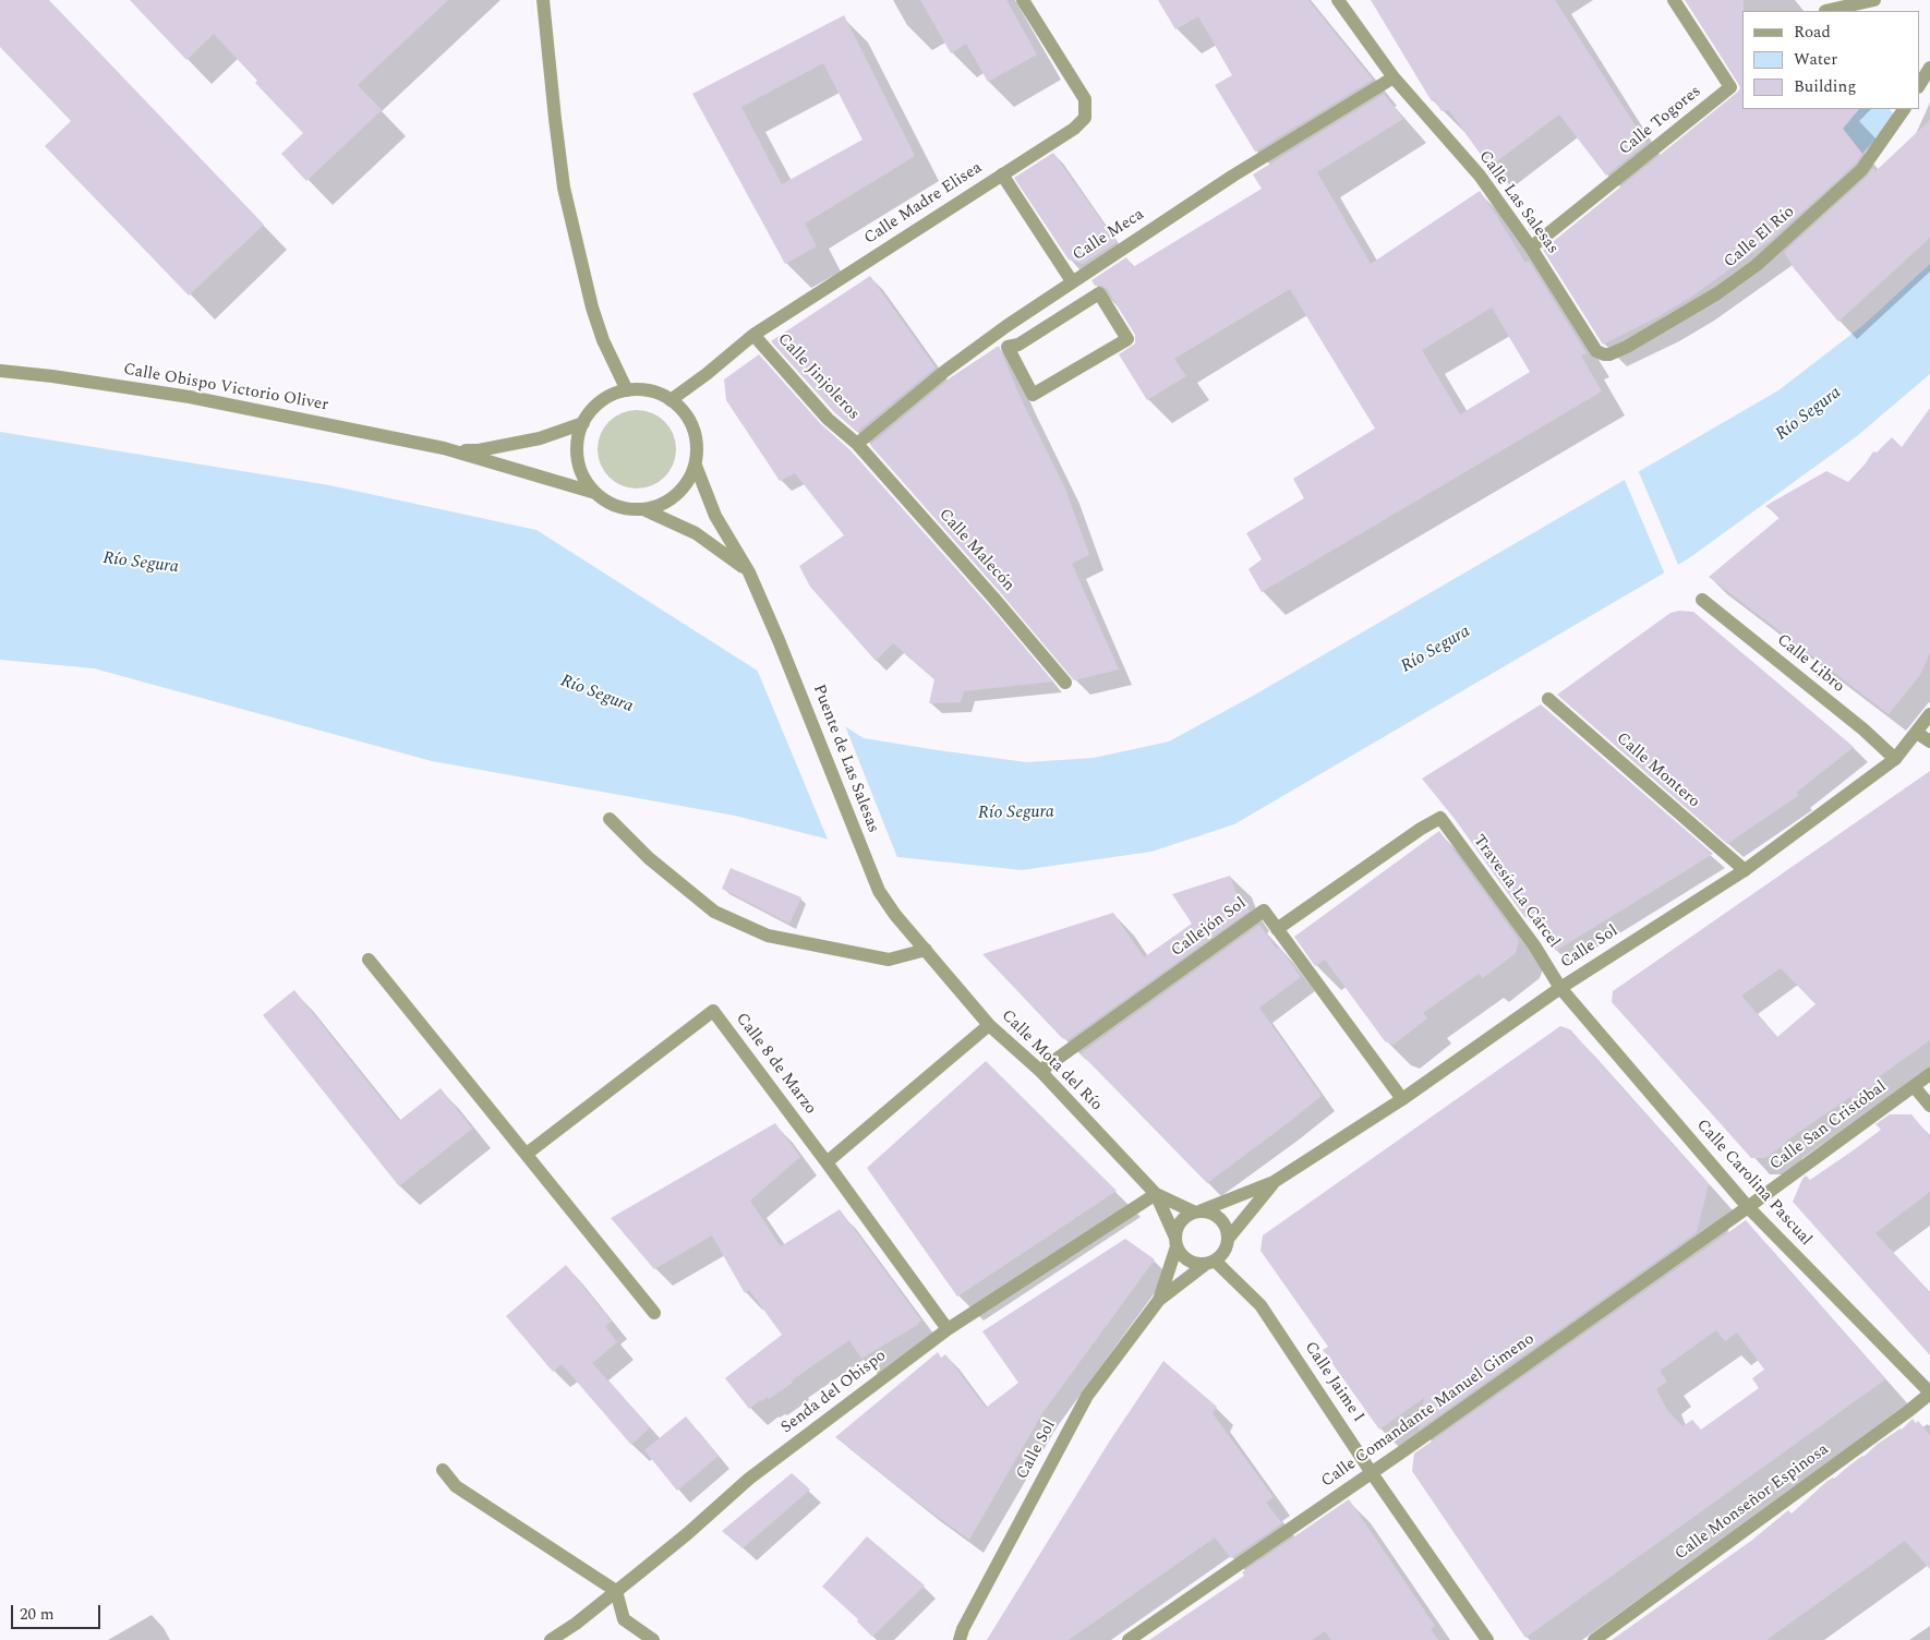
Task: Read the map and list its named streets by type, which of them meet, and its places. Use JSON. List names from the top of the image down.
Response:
{
  "streets": {
    "street": [
      "Calle Togores",
      "Calle Las Salesas",
      "Calle Madre Elisea",
      "Calle Meca",
      "Calle El Río",
      "Calle Jinjoleros",
      "Calle Obispo Victorio Oliver",
      "Calle Malecón",
      "Calle Libro",
      "Puente de Las Salesas",
      "Calle Montero",
      "Travesía La Cárcel",
      "Callejón Sol",
      "Calle Sol",
      "Calle Mota del Río",
      "Calle 8 de Marzo",
      "Calle San Cristóbal",
      "Calle Carolina Pascual",
      "Calle Jaime I",
      "Senda del Obispo",
      "Calle Comandante Manuel Gimeno",
      "Calle Monseñor Espinosa"
    ]
  },
  "crossings": [
    ["Calle Togores", "Calle Las Salesas"],
    ["Calle Las Salesas", "Calle Meca"],
    ["Calle Las Salesas", "Calle El Río"],
    ["Calle Madre Elisea", "Calle Jinjoleros"],
    ["Calle Madre Elisea", "Calle Obispo Victorio Oliver"],
    ["Calle Meca", "Calle Jinjoleros"],
    ["Calle Meca", "Calle Malecón"],
    ["Calle Jinjoleros", "Calle Malecón"],
    ["Calle Libro", "Calle Sol"],
    ["Puente de Las Salesas", "Calle Mota del Río"],
    ["Calle Montero", "Calle Sol"],
    ["Travesía La Cárcel", "Callejón Sol"],
    ["Travesía La Cárcel", "Calle Sol"],
    ["Travesía La Cárcel", "Calle Carolina Pascual"],
    ["Callejón Sol", "Calle Sol"],
    ["Callejón Sol", "Calle Mota del Río"],
    ["Calle Sol", "Calle Mota del Río"],
    ["Calle Sol", "Calle Carolina Pascual"],
    ["Calle Sol", "Calle Jaime I"],
    ["Calle Mota del Río", "Calle Jaime I"],
    ["Calle Mota del Río", "Senda del Obispo"],
    ["Calle 8 de Marzo", "Senda del Obispo"],
    ["Calle San Cristóbal", "Calle Carolina Pascual"],
    ["Calle San Cristóbal", "Calle Comandante Manuel Gimeno"],
    ["Calle Carolina Pascual", "Calle Comandante Manuel Gimeno"],
    ["Calle Carolina Pascual", "Calle Monseñor Espinosa"],
    ["Calle Jaime I", "Calle Comandante Manuel Gimeno"]
  ],
  "water": ["Río Segura"],
  "legend": ["Road", "Water", "Building"],
  "scale_bar": "20 m"
}
